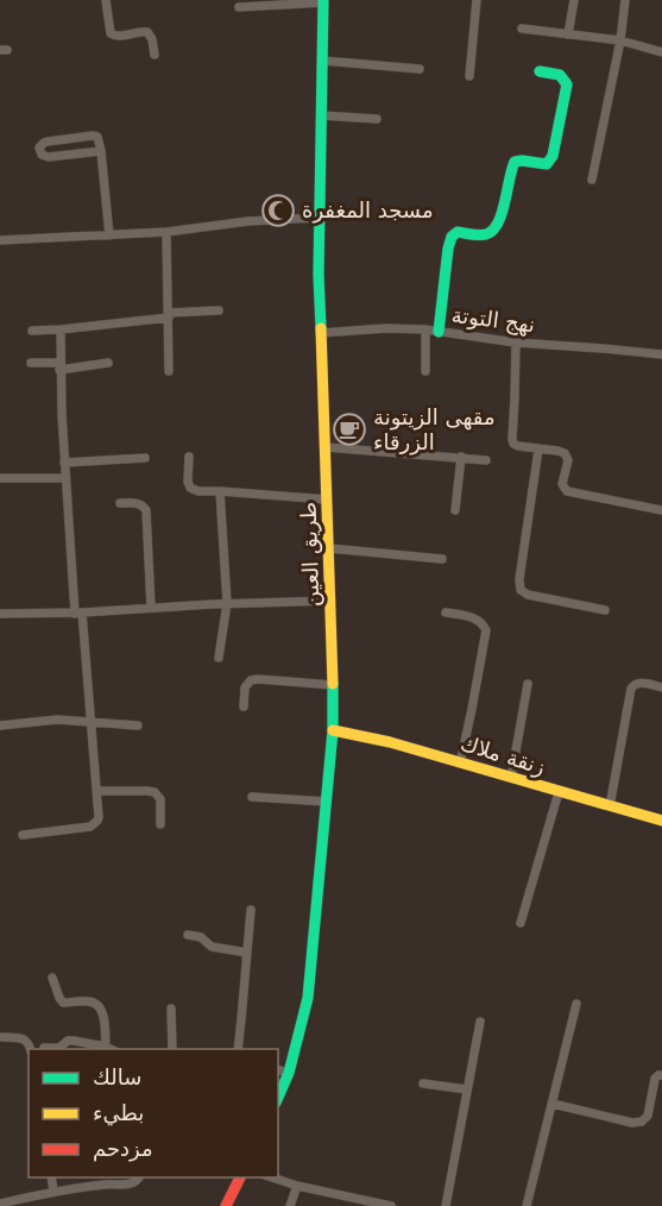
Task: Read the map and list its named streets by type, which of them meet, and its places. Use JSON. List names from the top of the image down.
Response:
{
  "streets": {
    "main road": ["طريق العين", "زنقة ملاك"],
    "street": ["نهج التوتة"]
  },
  "crossings": [
    ["نهج التوتة", "طريق العين"],
    ["طريق العين", "زنقة ملاك"]
  ],
  "places": {
    "mosque": ["مسجد المغفرة"],
    "cafe": ["مقهى الزيتونة الزرقاء"]
  },
  "legend": ["سالك", "بطيء", "مزدحم"]
}
